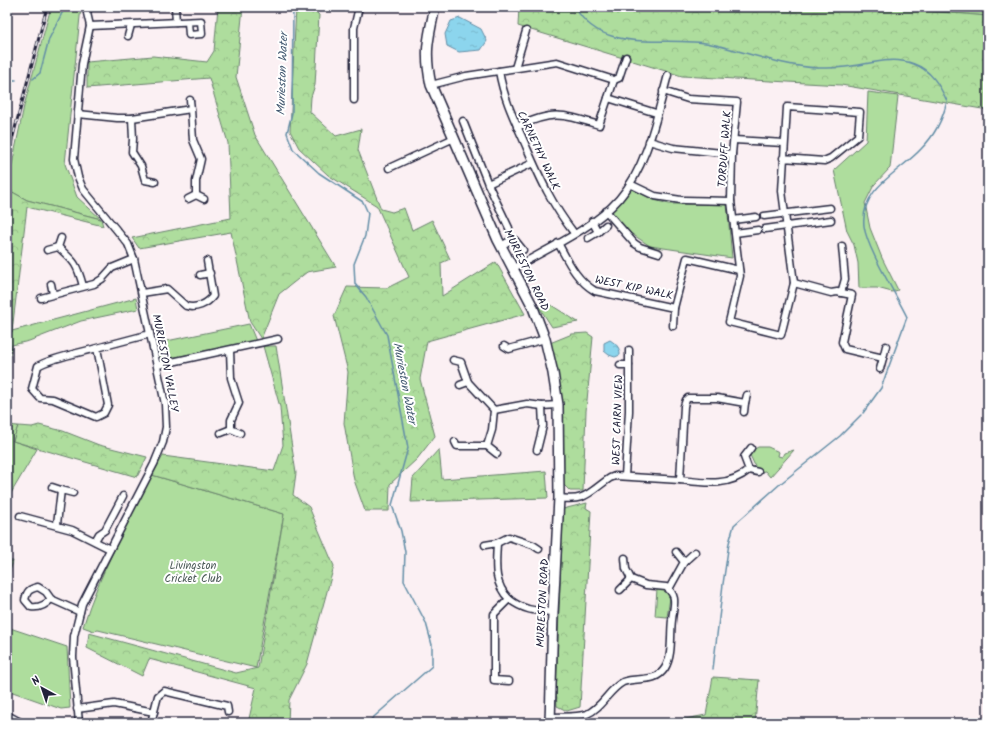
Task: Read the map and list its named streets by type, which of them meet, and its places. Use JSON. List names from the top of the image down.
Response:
{
  "streets": {
    "street": [
      "TORDUFF WALK",
      "CARNETHY WALK",
      "MURIESTON ROAD",
      "WEST KIP WALK",
      "MURIESTON VALLEY",
      "WEST CAIRN VIEW"
    ]
  },
  "crossings": [
    ["TORDUFF WALK", "WEST KIP WALK"],
    ["MURIESTON ROAD", "WEST CAIRN VIEW"]
  ],
  "water": ["Murieston Water"],
  "parks": ["Livingston Cricket Club"],
  "north": "top left"
}
